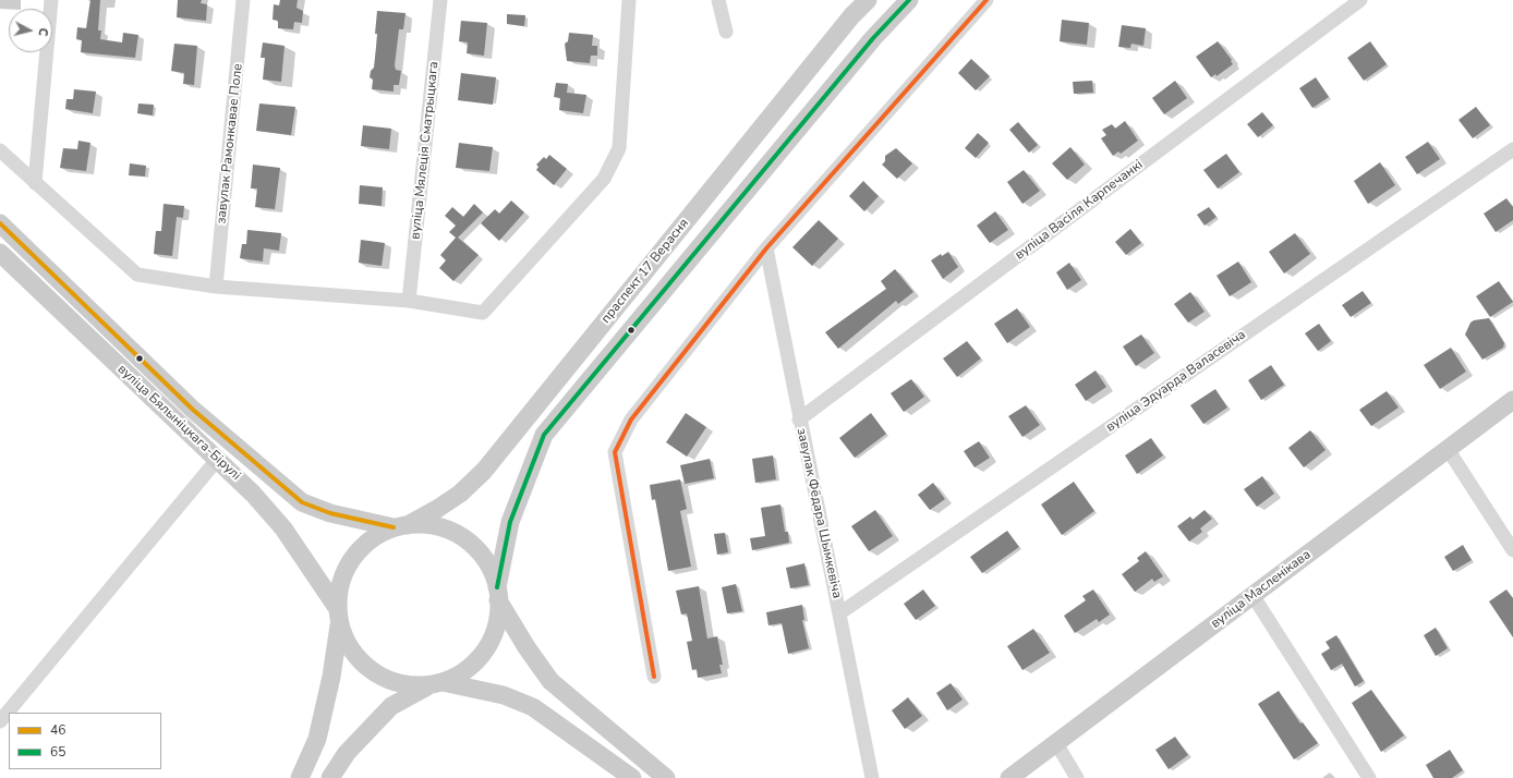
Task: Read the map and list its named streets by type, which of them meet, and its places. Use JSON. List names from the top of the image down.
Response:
{
  "streets": {
    "main road": ["праспект 17 Верасня", "вуліца Бялыніцкага-Бірулі", "вуліца Масленікава"],
    "street": [
      "завулак Рамонкавае Поле",
      "вуліца Мялеція Сматрыцкага",
      "вуліца Васіля Карпечанкі",
      "вуліца Эдуарда Валасевіча",
      "завулак Фёдара Шымкевіча"
    ]
  },
  "crossings": [
    ["вуліца Васіля Карпечанкі", "завулак Фёдара Шымкевіча"],
    ["праспект 17 Верасня", "вуліца Бялыніцкага-Бірулі"],
    ["вуліца Эдуарда Валасевіча", "завулак Фёдара Шымкевіча"]
  ],
  "lines": ["transit line 65", "transit line 46"],
  "legend": ["46", "65"],
  "north": "right"
}
